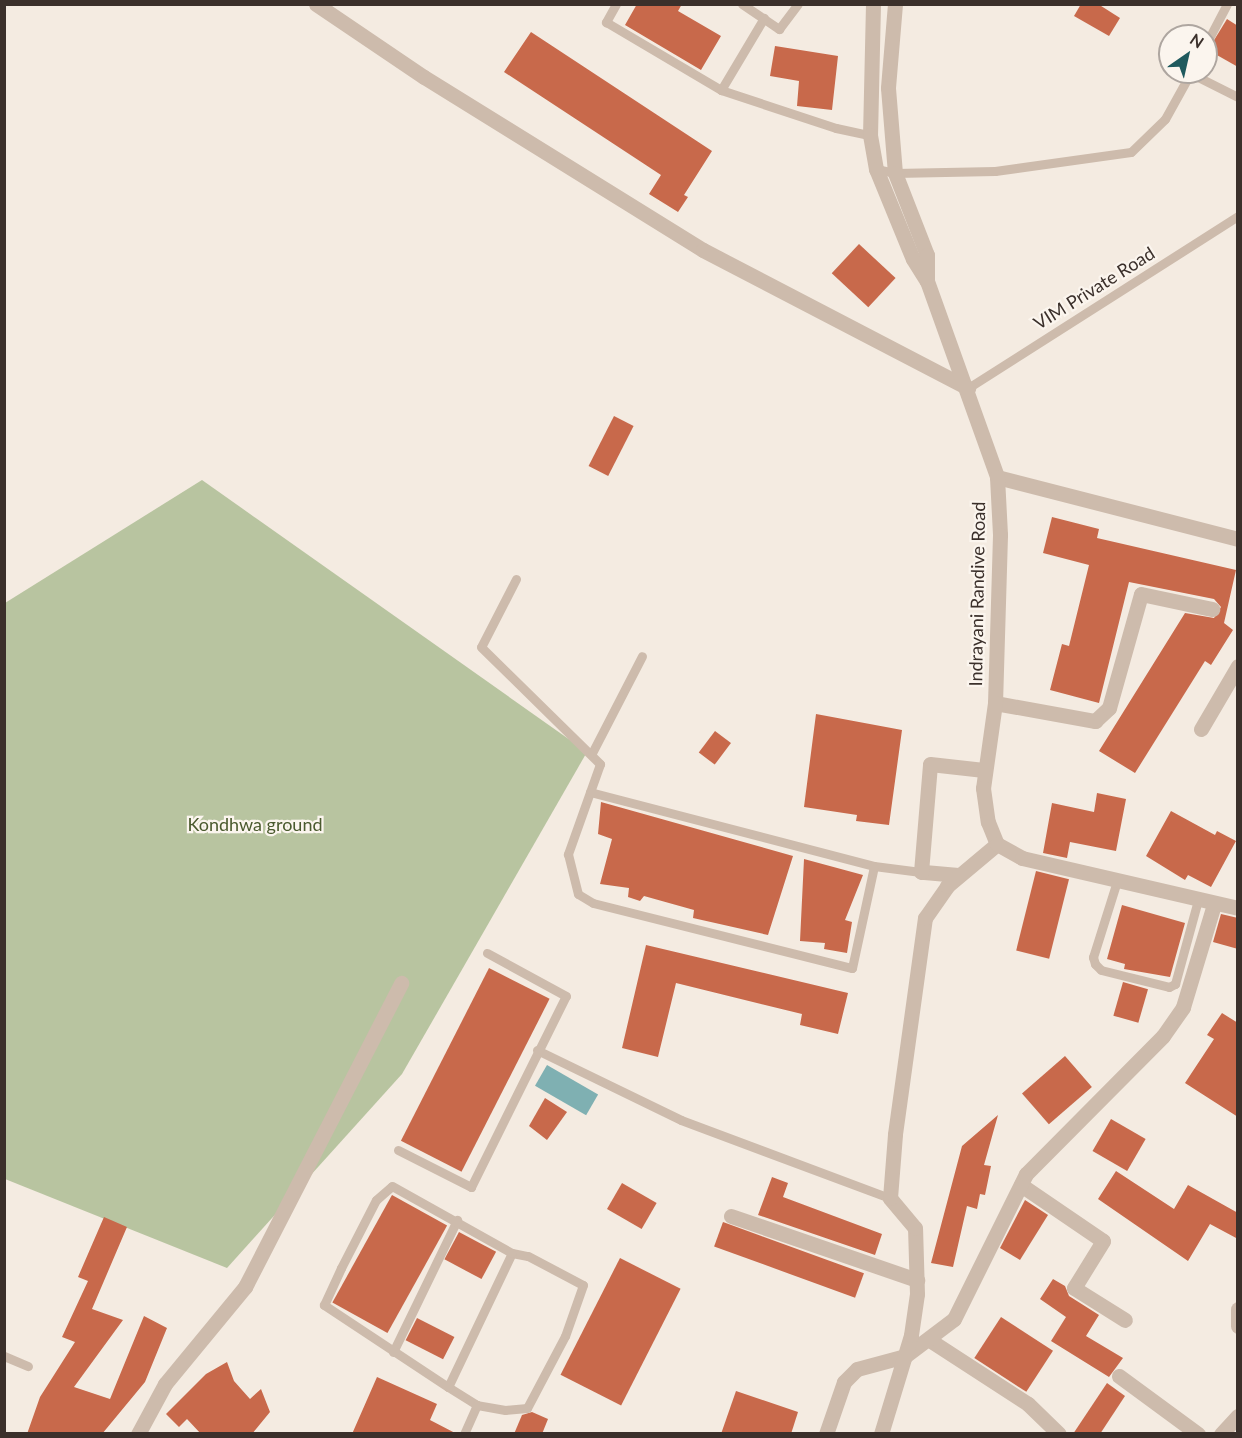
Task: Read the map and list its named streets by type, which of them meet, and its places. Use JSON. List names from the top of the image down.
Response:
{
  "streets": {
    "street": ["Indrayani Randive Road"],
    "lane": ["VIM Private Road"]
  },
  "crossings": [
    ["VIM Private Road", "Indrayani Randive Road"]
  ],
  "parks": ["Kondhwa ground"],
  "north": "top right"
}
